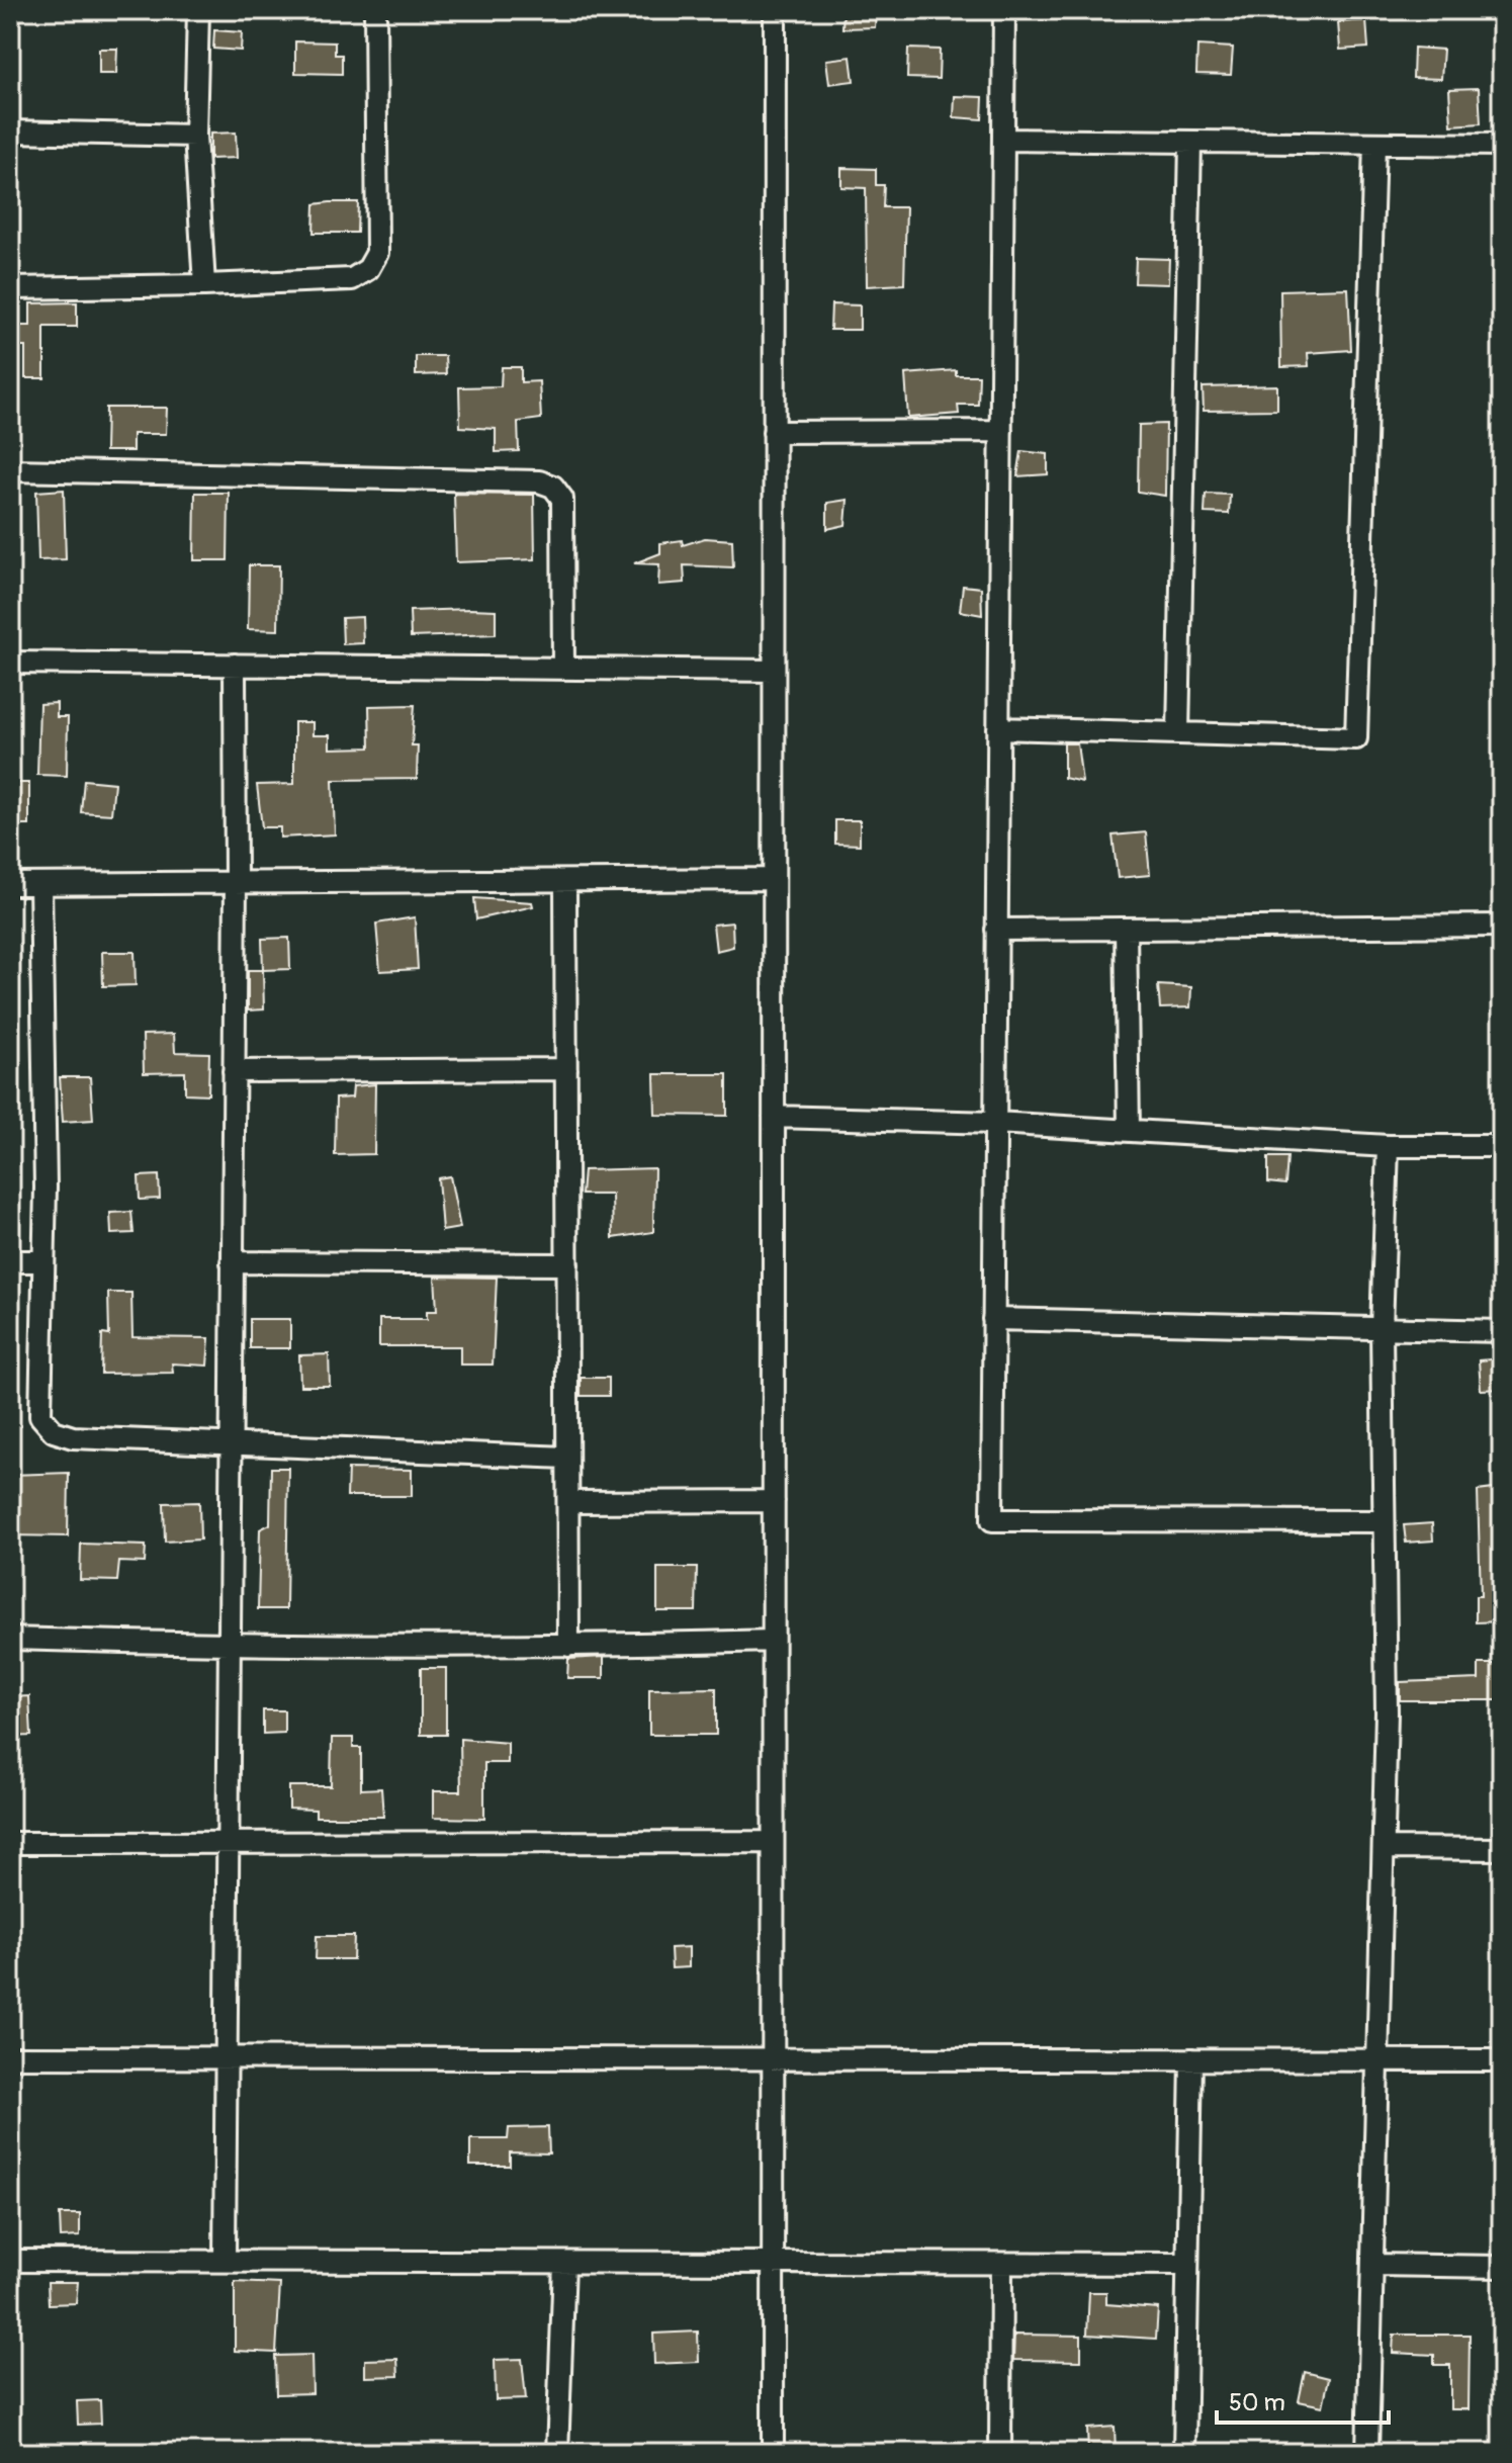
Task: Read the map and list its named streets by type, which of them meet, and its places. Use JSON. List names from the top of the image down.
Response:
{
  "scale_bar": "50 m"
}
